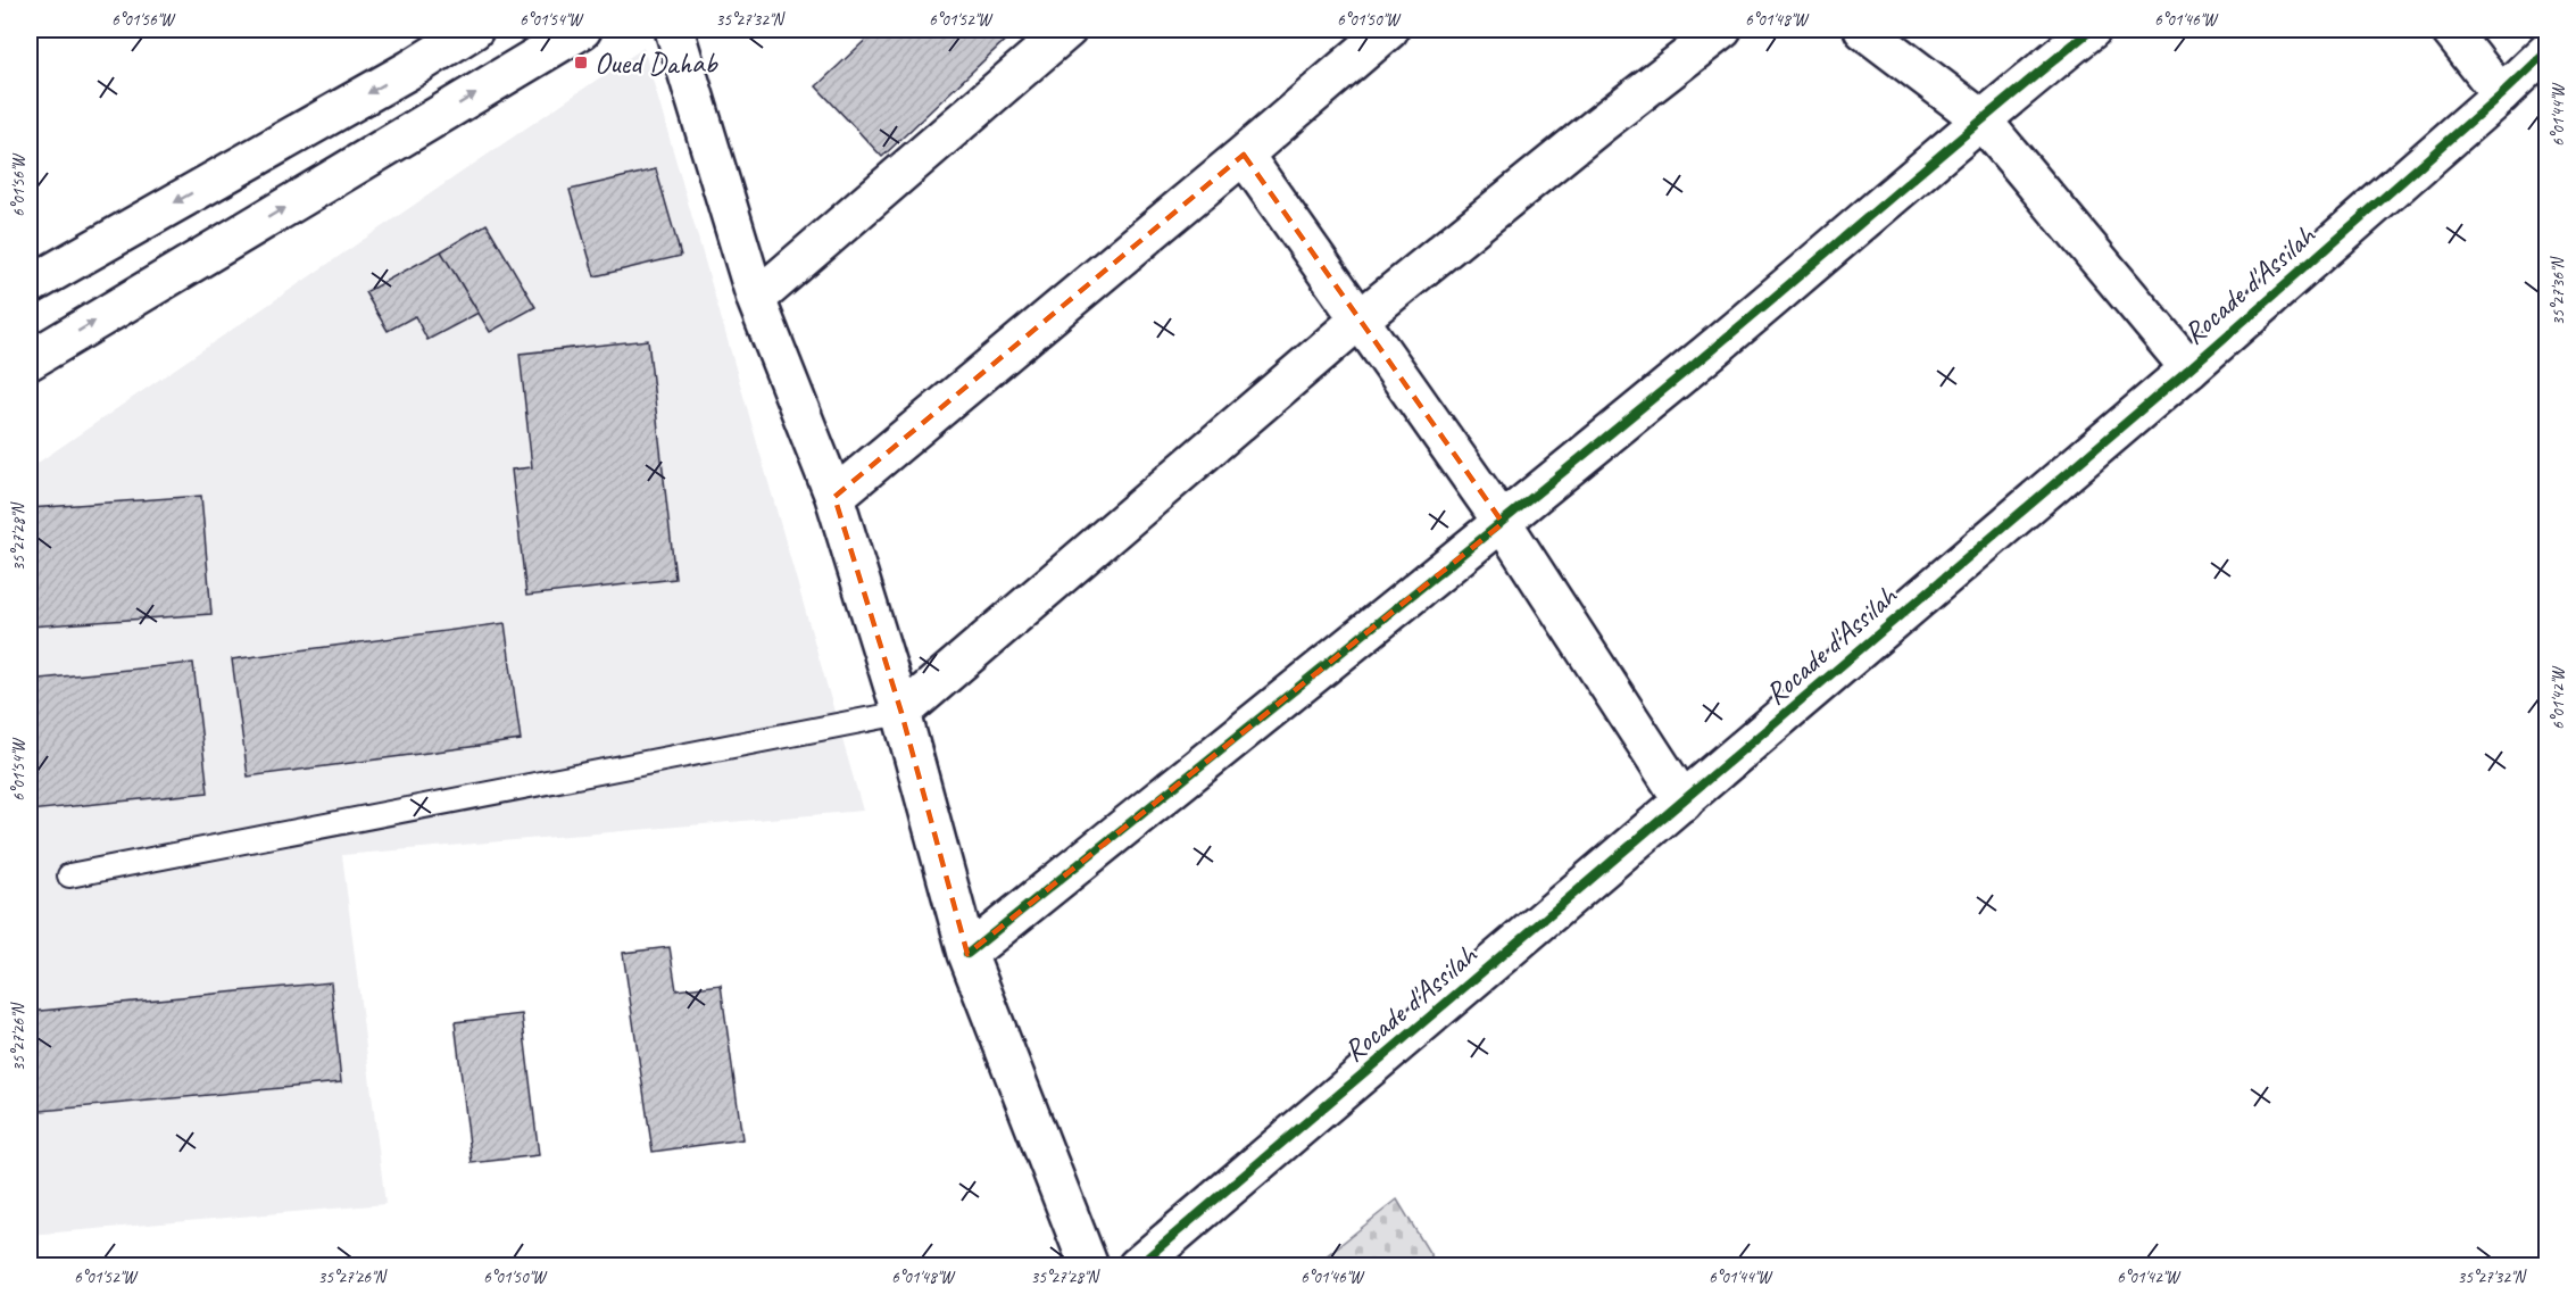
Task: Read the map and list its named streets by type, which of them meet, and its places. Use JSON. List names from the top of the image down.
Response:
{
  "streets": {
    "street": ["Rocade d'Assilah"]
  },
  "places": {
    "transit": ["Oued Dahab"]
  },
  "coordinates": [
    "6°01'56\"W",
    "6°01'54\"W",
    "35°27'32\"N",
    "6°01'52\"W",
    "6°01'50\"W",
    "6°01'48\"W",
    "6°01'46\"W",
    "6°01'44\"W",
    "35°27'36\"N",
    "35°27'28\"N",
    "6°01'42\"W",
    "35°27'26\"N"
  ]
}
